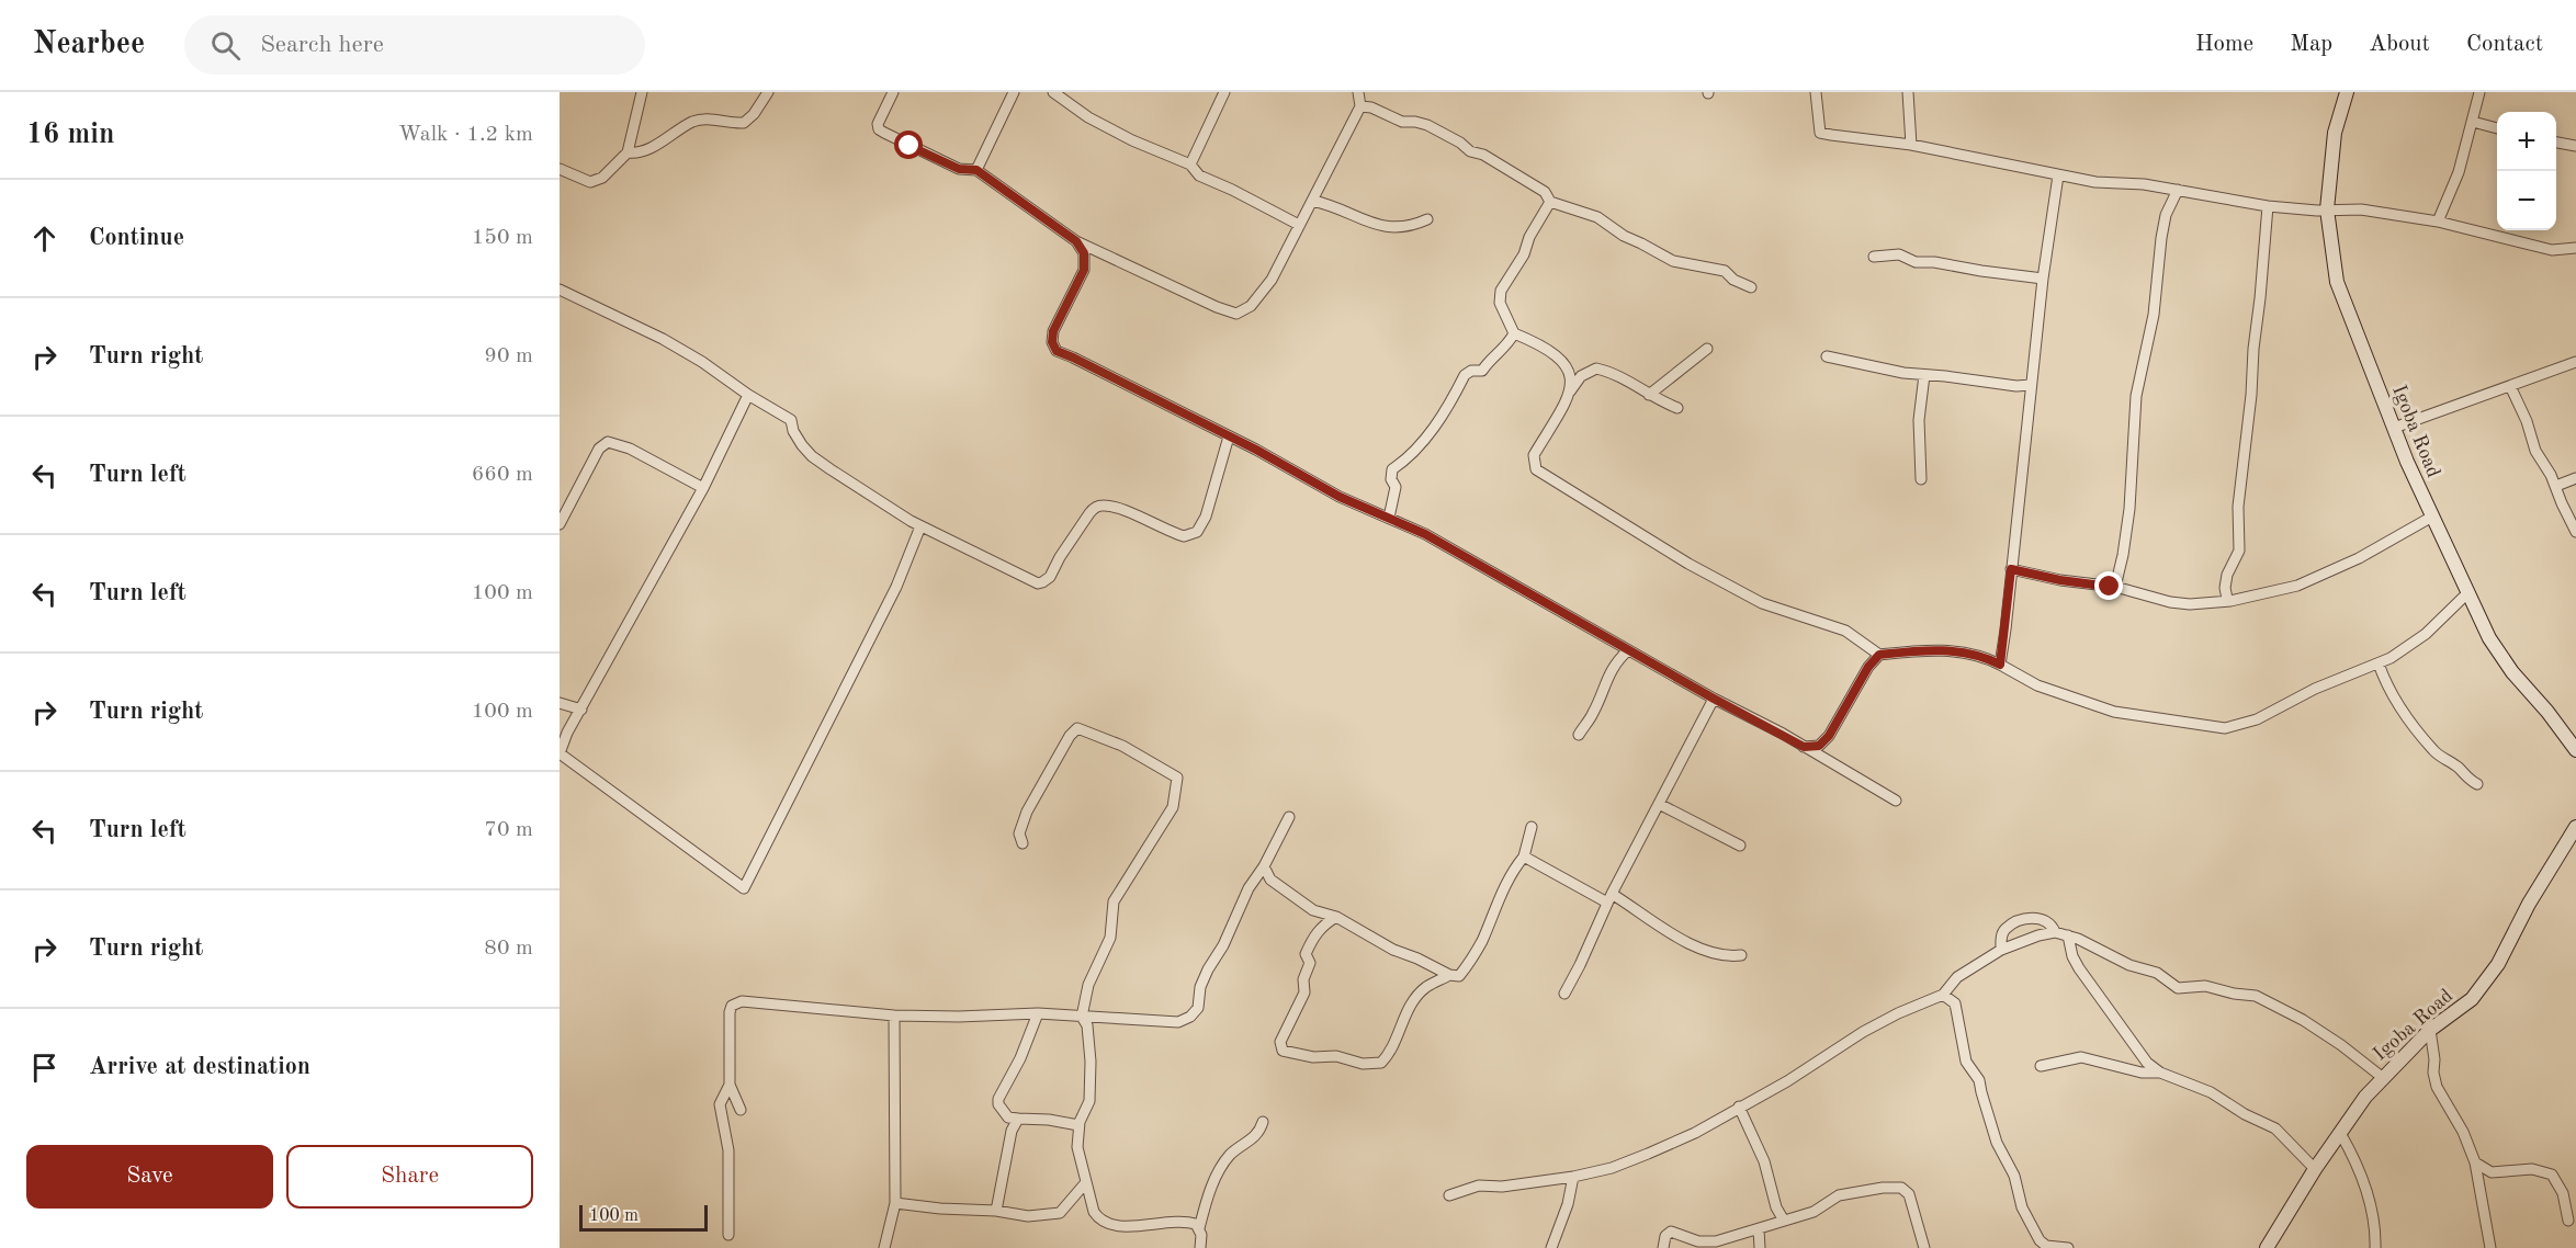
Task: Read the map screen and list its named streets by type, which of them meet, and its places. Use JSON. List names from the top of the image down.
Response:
{
  "streets": {
    "street": ["Igoba Road"]
  },
  "scale_bar": "100 m",
  "page": {
    "header": "Nearbee",
    "search": "Search here",
    "nav": [
      "Home",
      "Map",
      "About",
      "Contact"
    ],
    "heading": ["16 min", "Walk · 1.2 km"],
    "map_buttons": ["+", "−"],
    "list": [
      ["Continue", "150 m"],
      ["Turn right", "90 m"],
      ["Turn left", "660 m"],
      ["Turn left", "100 m"],
      ["Turn right", "100 m"],
      ["Turn left", "70 m"],
      ["Turn right", "80 m"],
      "Arrive at destination"
    ],
    "buttons": ["Save", "Share"],
    "scale": "100 m"
  }
}
